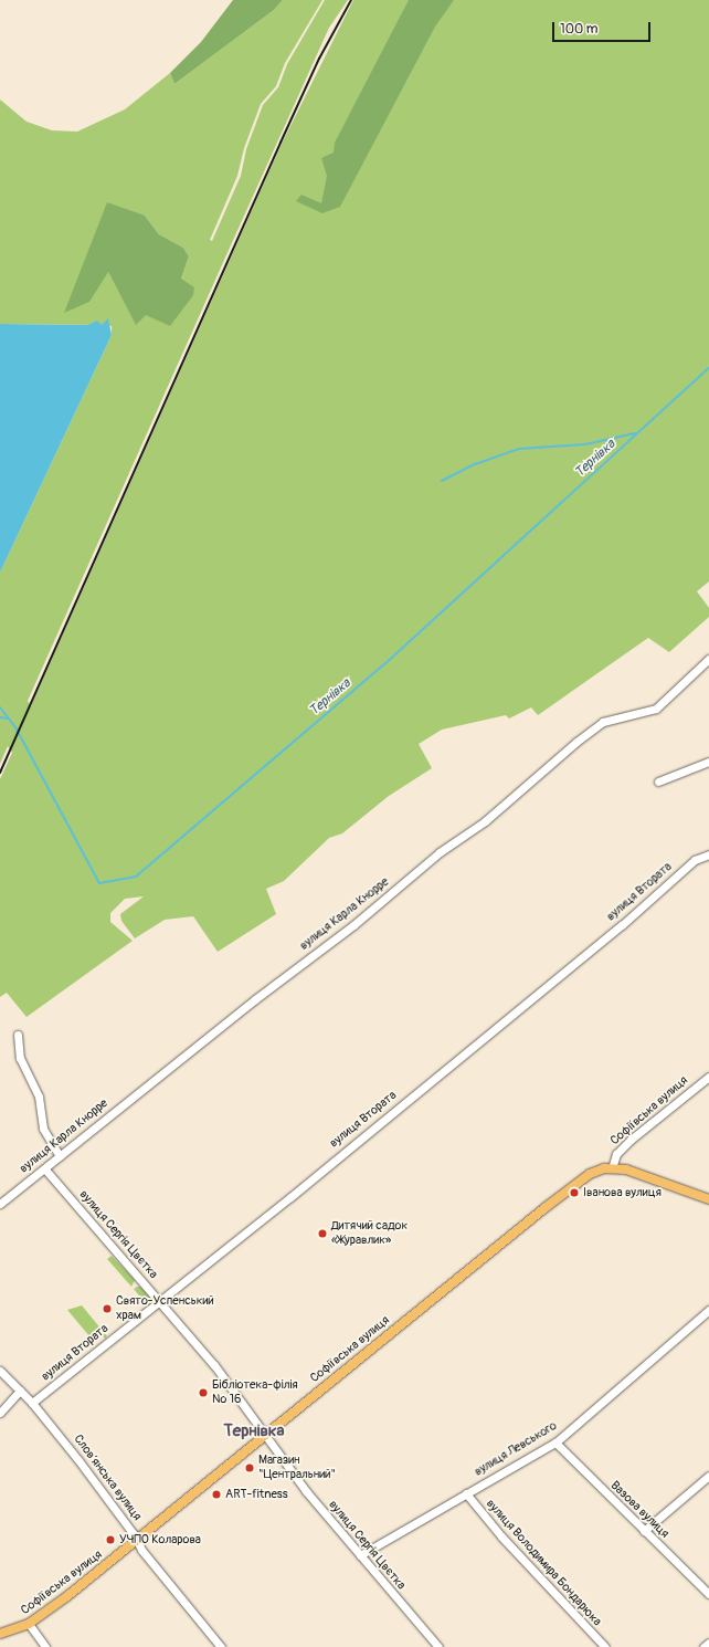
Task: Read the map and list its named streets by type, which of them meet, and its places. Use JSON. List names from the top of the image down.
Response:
{
  "streets": {
    "main road": ["Софіївська вулиця"],
    "street": [
      "вулиця Втората",
      "вулиця Карла Кнорре",
      "вулиця Сергія Цвєтка",
      "вулиця Левського",
      "Словʼянська вулиця",
      "Вазова вулиця",
      "вулиця Володимира Бондарюка"
    ]
  },
  "crossings": [
    ["вулиця Втората", "вулиця Сергія Цвєтка"],
    ["вулиця Втората", "Словʼянська вулиця"],
    ["вулиця Карла Кнорре", "вулиця Сергія Цвєтка"],
    ["Софіївська вулиця", "вулиця Сергія Цвєтка"],
    ["Софіївська вулиця", "Словʼянська вулиця"],
    ["вулиця Сергія Цвєтка", "вулиця Левського"],
    ["вулиця Левського", "Вазова вулиця"],
    ["вулиця Левського", "вулиця Володимира Бондарюка"]
  ],
  "districts": ["Тернівка"],
  "water": ["Тернівка"],
  "places": [
    "Іванова вулиця",
    "Дитячий садок «Журавлик»",
    "Свято-Успенський храм",
    "Бібліотека-філія № 16",
    "Магазин \"Центральний\"",
    "ART-fitness",
    "УЧПО Коларова"
  ],
  "scale_bar": "100 m"
}
